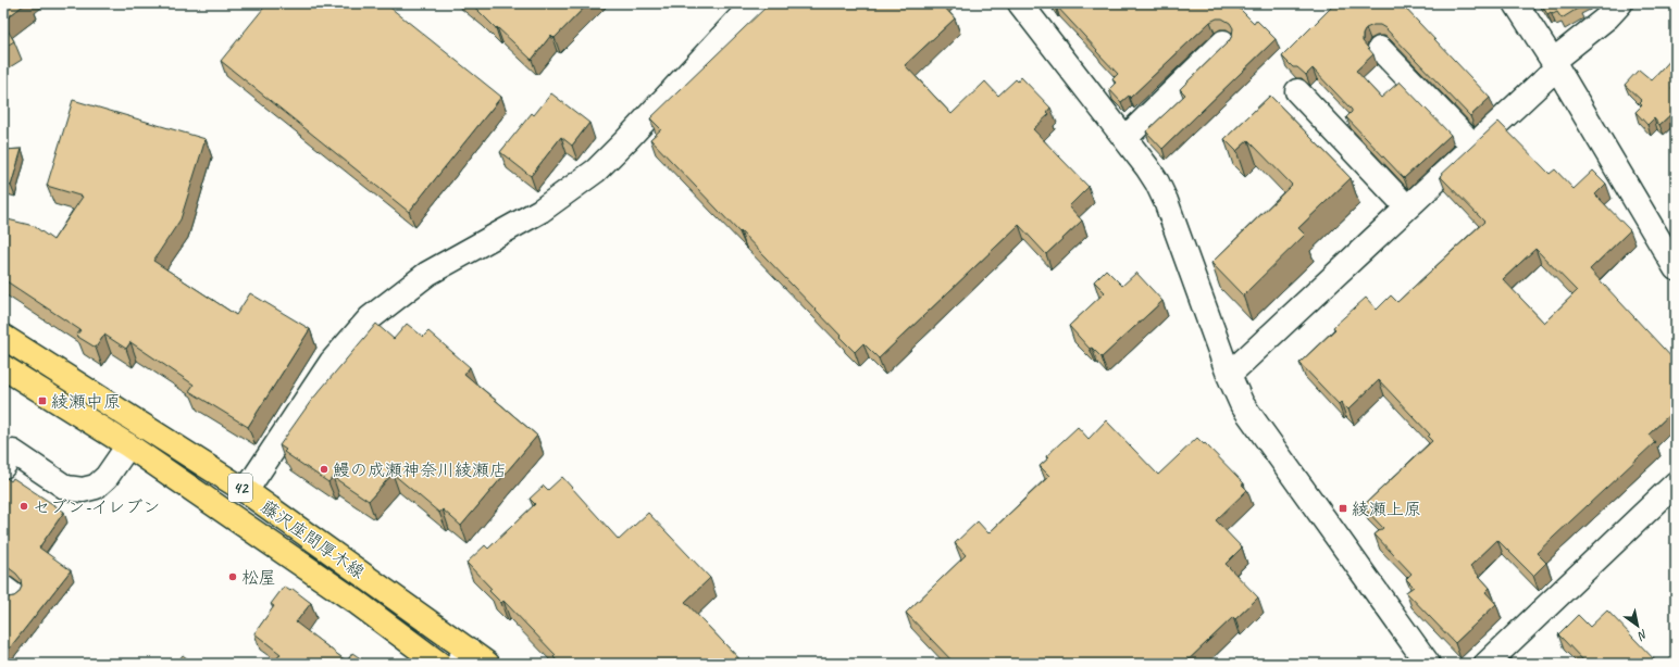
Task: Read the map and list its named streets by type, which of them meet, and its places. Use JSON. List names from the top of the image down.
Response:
{
  "streets": {
    "main road": ["42", "藤沢座間厚木線"]
  },
  "places": {
    "transit": ["綾瀬中原", "綾瀬上原"],
    "other": ["鰻の成瀬神奈川綾瀬店", "セブン-イレブン", "松屋"]
  },
  "north": "bottom right"
}
